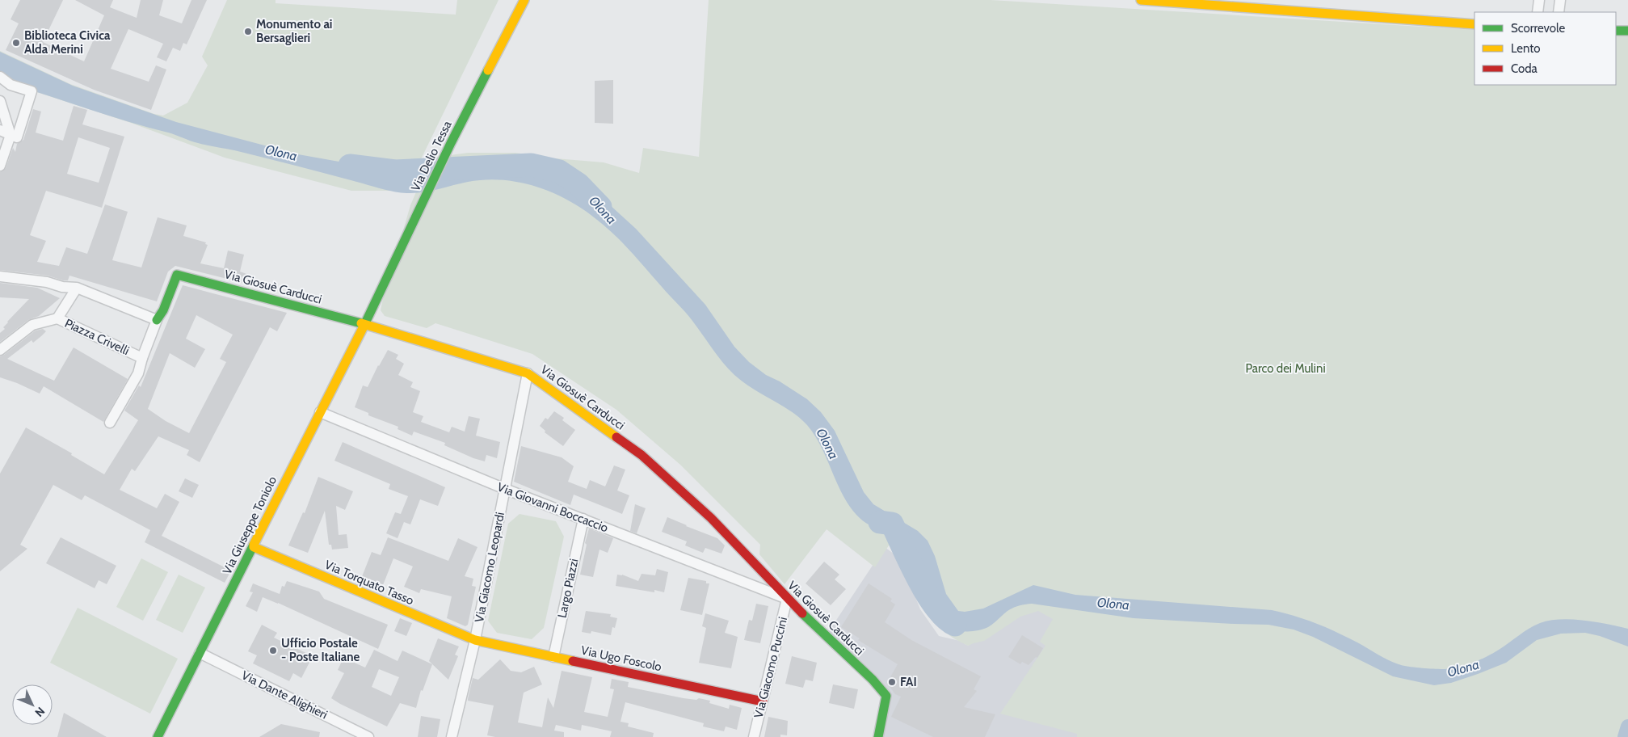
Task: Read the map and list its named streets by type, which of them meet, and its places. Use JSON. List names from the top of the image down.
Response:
{
  "streets": {
    "street": [
      "Via Delio Tessa",
      "Via Giosuè Carducci",
      "Piazza Crivelli",
      "Via Giovanni Boccaccio",
      "Via Giuseppe Toniolo",
      "Via Giacomo Leopardi",
      "Via Torquato Tasso",
      "Largo Piazzi",
      "Via Ugo Foscolo",
      "Via Giacomo Puccini",
      "Via Dante Alighieri"
    ]
  },
  "crossings": [
    ["Via Delio Tessa", "Via Giosuè Carducci"],
    ["Via Delio Tessa", "Via Giuseppe Toniolo"],
    ["Via Giosuè Carducci", "Piazza Crivelli"],
    ["Via Giosuè Carducci", "Via Giovanni Boccaccio"],
    ["Via Giosuè Carducci", "Via Giuseppe Toniolo"],
    ["Via Giosuè Carducci", "Via Giacomo Leopardi"],
    ["Via Giosuè Carducci", "Via Giacomo Puccini"],
    ["Via Giovanni Boccaccio", "Via Giuseppe Toniolo"],
    ["Via Giovanni Boccaccio", "Via Giacomo Leopardi"],
    ["Via Giovanni Boccaccio", "Largo Piazzi"],
    ["Via Giovanni Boccaccio", "Via Giacomo Puccini"],
    ["Via Giuseppe Toniolo", "Via Torquato Tasso"],
    ["Via Giuseppe Toniolo", "Via Dante Alighieri"],
    ["Via Giacomo Leopardi", "Via Torquato Tasso"],
    ["Via Giacomo Leopardi", "Via Ugo Foscolo"],
    ["Via Torquato Tasso", "Via Ugo Foscolo"],
    ["Largo Piazzi", "Via Ugo Foscolo"],
    ["Via Ugo Foscolo", "Via Giacomo Puccini"]
  ],
  "water": ["Olona"],
  "parks": ["Parco dei Mulini"],
  "places": [
    "Monumento ai Bersaglieri",
    "Biblioteca Civica Alda Merini",
    "Ufficio Postale - Poste Italiane",
    "FAI"
  ],
  "legend": ["Scorrevole", "Lento", "Coda"],
  "north": "bottom right"
}
